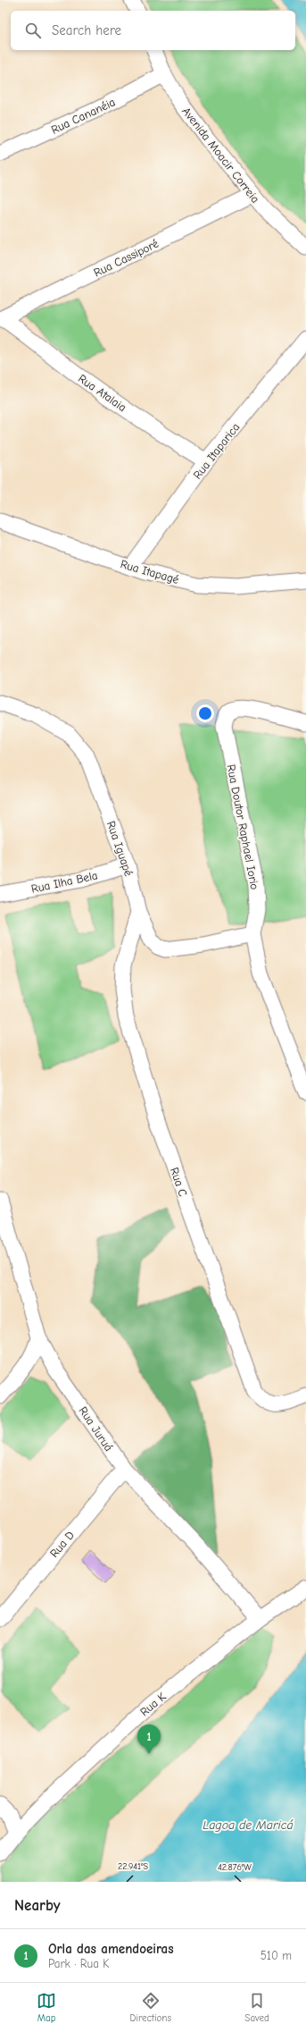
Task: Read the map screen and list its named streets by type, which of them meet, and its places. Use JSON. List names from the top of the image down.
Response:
{
  "streets": {
    "street": [
      "Rua Cananéia",
      "Avenida Moacir Correia",
      "Rua Cassiporé",
      "Rua Atalaia",
      "Rua Itaparica",
      "Rua Itapagé",
      "Rua Doutor Raphael Iorio",
      "Rua Iguapé",
      "Rua Ilha Bela",
      "Rua C",
      "Rua Juruá",
      "Rua D",
      "Rua K"
    ]
  },
  "crossings": [
    ["Rua Cananéia", "Avenida Moacir Correia"],
    ["Avenida Moacir Correia", "Rua Cassiporé"],
    ["Rua Cassiporé", "Rua Atalaia"],
    ["Rua Atalaia", "Rua Itaparica"],
    ["Rua Itaparica", "Rua Itapagé"],
    ["Rua Doutor Raphael Iorio", "Rua Iguapé"],
    ["Rua Iguapé", "Rua Ilha Bela"],
    ["Rua Iguapé", "Rua C"],
    ["Rua Juruá", "Rua D"],
    ["Rua Juruá", "Rua K"]
  ],
  "water": ["Lagoa de Maricá"],
  "page": {
    "search": "Search here",
    "pins": "1",
    "heading": "Nearby",
    "list": [
      {
        "mark": "1",
        "name": "Orla das amendoeiras",
        "note": "Park · Rua K",
        "value": "510 m"
      }
    ],
    "nav": ["Map", "Directions", "Saved"]
  },
  "coordinates": ["22.941°S", "42.876°W"]
}
